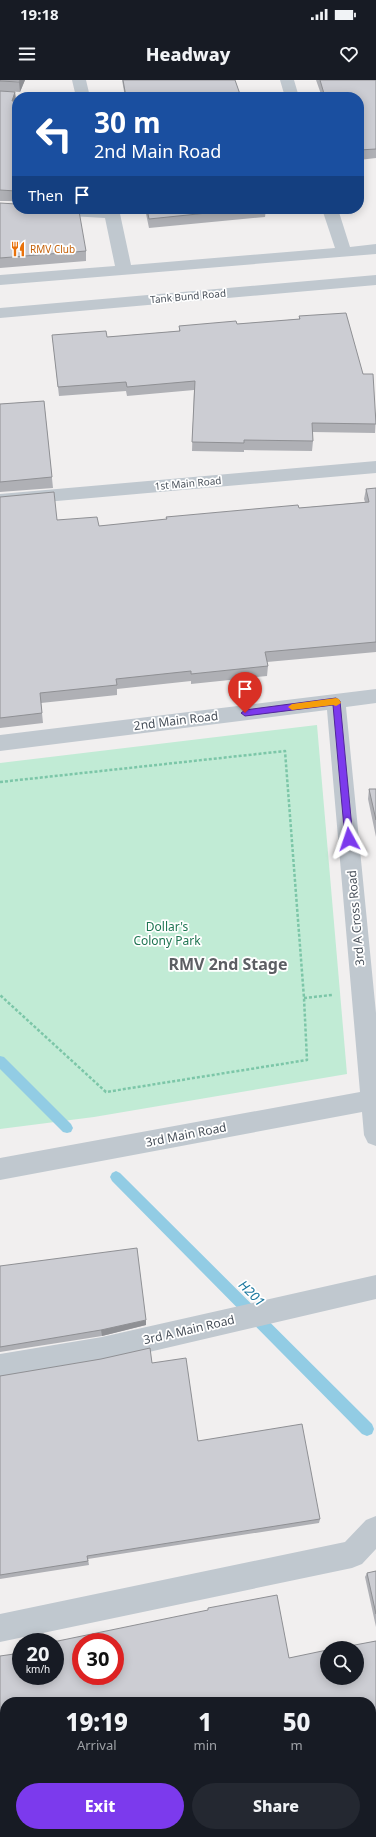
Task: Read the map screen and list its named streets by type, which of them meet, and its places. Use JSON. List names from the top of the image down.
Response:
{
  "streets": {
    "street": [
      "Tank Bund Road",
      "1st Main Road",
      "2nd Main Road",
      "3rd A Cross Road",
      "3rd Main Road",
      "3rd A Main Road"
    ]
  },
  "crossings": [
    ["2nd Main Road", "3rd A Cross Road"],
    ["3rd A Cross Road", "3rd Main Road"]
  ],
  "districts": ["RMV 2nd Stage"],
  "water": ["H201"],
  "parks": ["Dollar's Colony Park"],
  "places": {
    "restaurant": ["RMV Club"]
  },
  "page": {
    "status": "19:18",
    "header": "Headway",
    "turn": ["30 m", "2nd Main Road"],
    "then": "Then",
    "speed": "20 km/h",
    "limit": "30",
    "eta": [
      "19:19",
      "Arrival",
      "1",
      "min",
      "50",
      "m"
    ],
    "buttons": ["Exit", "Share"]
  }
}
